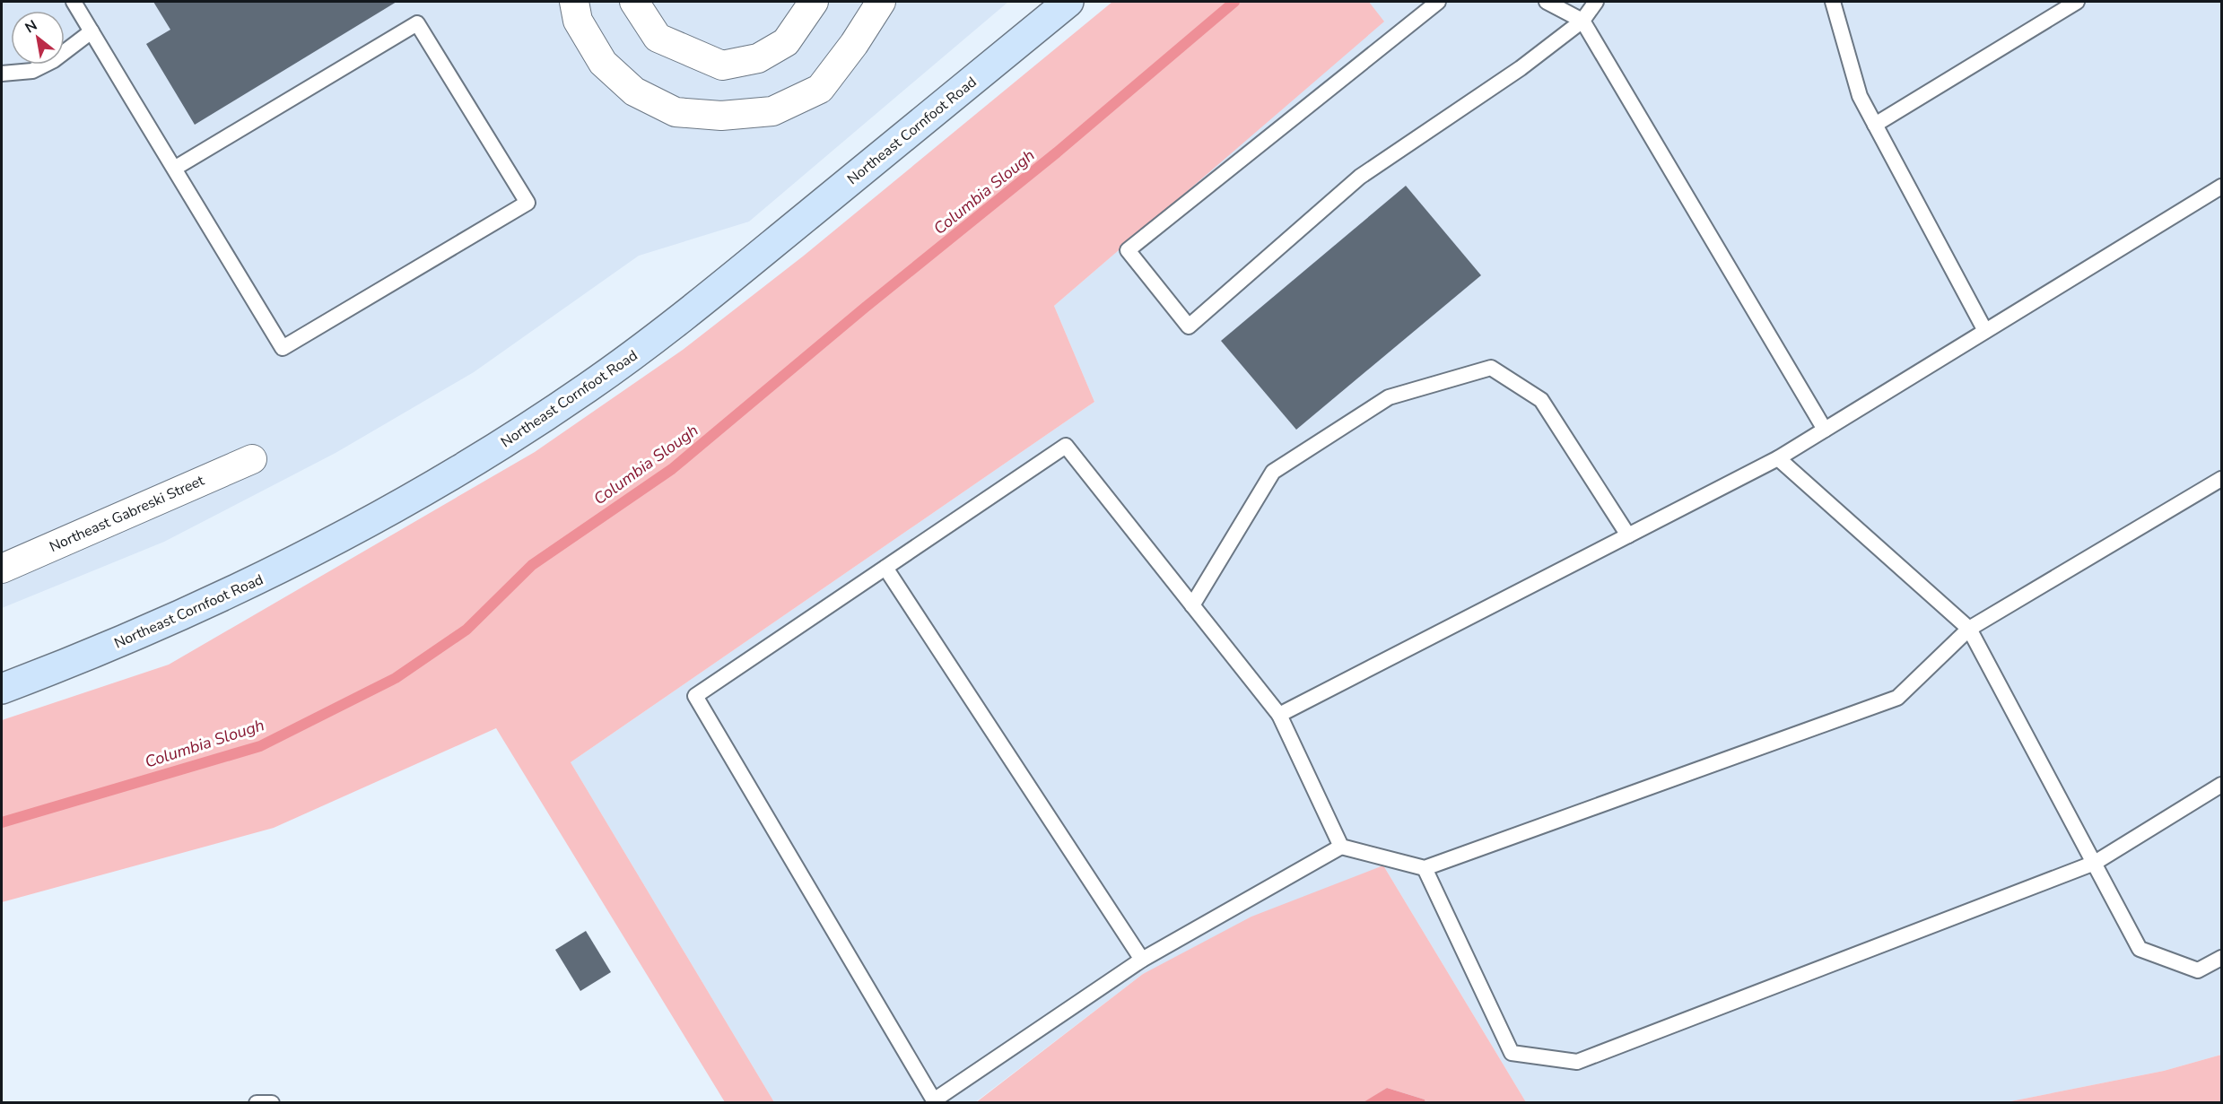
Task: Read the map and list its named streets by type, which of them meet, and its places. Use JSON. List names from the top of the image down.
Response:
{
  "streets": {
    "street": ["Northeast Cornfoot Road", "Northeast Gabreski Street"]
  },
  "water": ["Columbia Slough"],
  "north": "top left"
}
